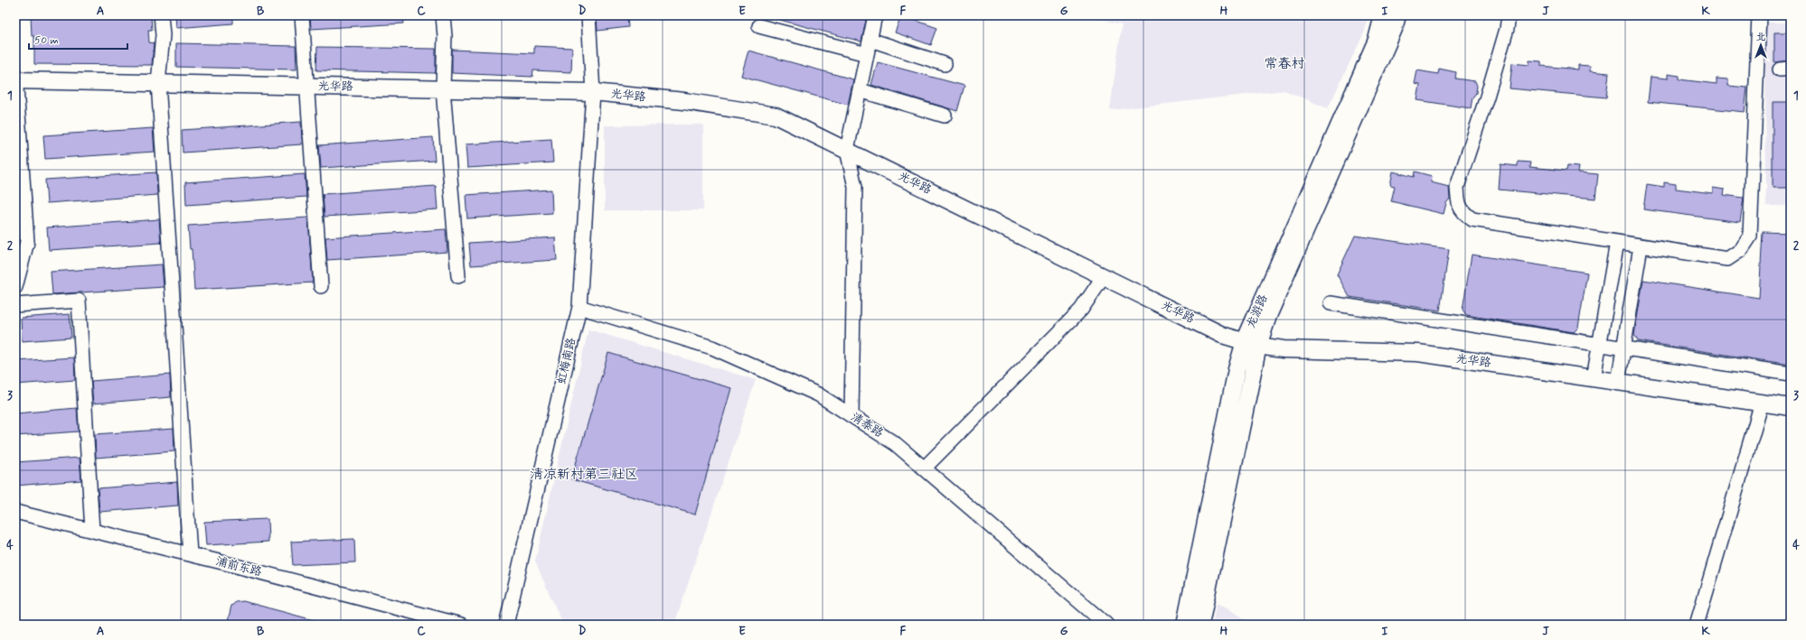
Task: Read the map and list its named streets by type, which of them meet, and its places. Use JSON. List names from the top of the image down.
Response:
{
  "streets": {
    "main road": ["光华路", "龙游路"],
    "street": ["虹梅南路", "清泰路", "浦前东路"]
  },
  "crossings": [
    ["光华路", "龙游路"],
    ["光华路", "虹梅南路"],
    ["虹梅南路", "清泰路"]
  ],
  "districts": ["常春村", "清凉新村第三社区"],
  "scale_bar": "50 m",
  "north": "top",
  "grid": {
    "columns": [
      "A",
      "B",
      "C",
      "D",
      "E",
      "F",
      "G",
      "H",
      "I",
      "J",
      "K"
    ],
    "rows": [
      "1",
      "2",
      "3",
      "4"
    ]
  }
}
